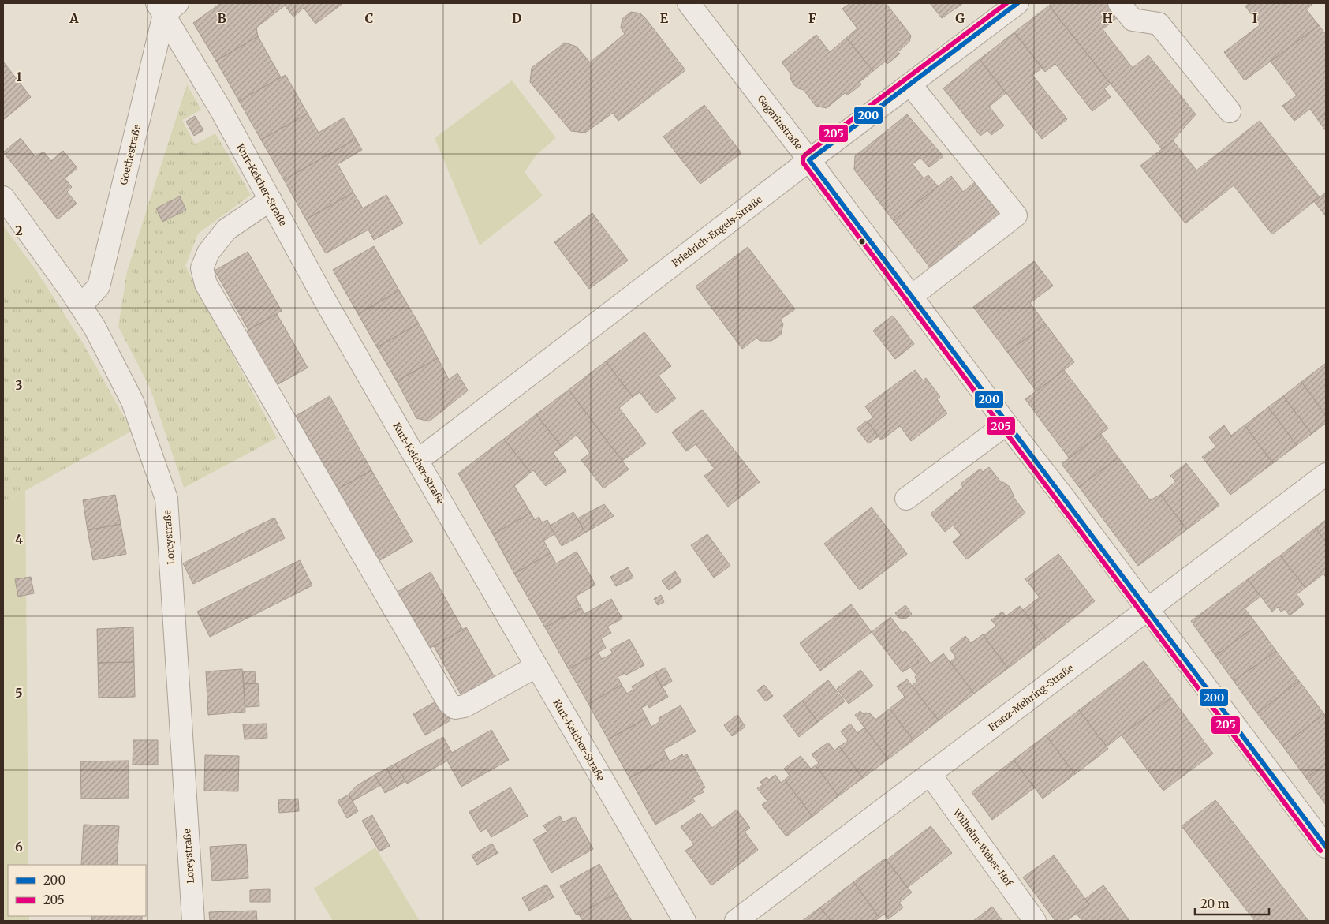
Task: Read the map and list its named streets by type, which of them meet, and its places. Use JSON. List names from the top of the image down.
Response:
{
  "streets": {
    "street": [
      "Gagarinstraße",
      "Goethestraße",
      "Kurt-Keicher-Straße",
      "Friedrich-Engels-Straße",
      "Loreystraße",
      "Franz-Mehring-Straße",
      "Wilhelm-Weber-Hof"
    ]
  },
  "crossings": [
    ["Gagarinstraße", "Friedrich-Engels-Straße"],
    ["Gagarinstraße", "Franz-Mehring-Straße"],
    ["Goethestraße", "Kurt-Keicher-Straße"],
    ["Goethestraße", "Loreystraße"],
    ["Kurt-Keicher-Straße", "Friedrich-Engels-Straße"],
    ["Franz-Mehring-Straße", "Wilhelm-Weber-Hof"]
  ],
  "lines": ["transit line 200", "transit line 205"],
  "legend": ["200", "205"],
  "scale_bar": "20 m",
  "grid": {
    "columns": [
      "A",
      "B",
      "C",
      "D",
      "E",
      "F",
      "G",
      "H",
      "I"
    ],
    "rows": [
      "1",
      "2",
      "3",
      "4",
      "5",
      "6"
    ]
  }
}
